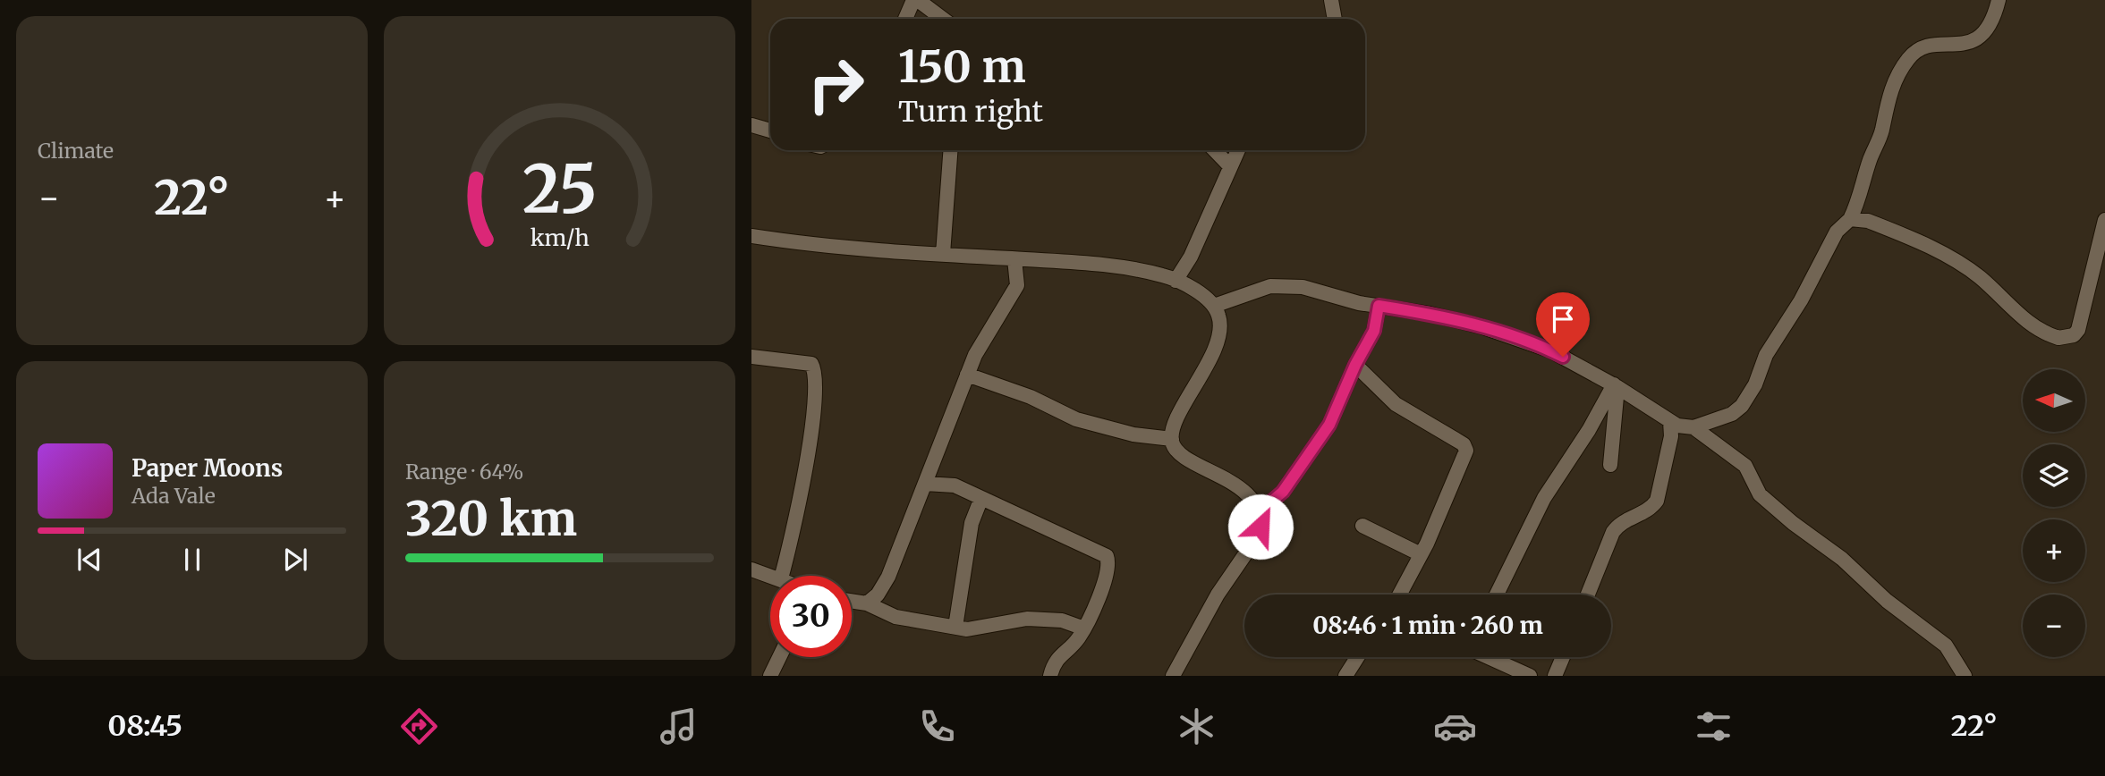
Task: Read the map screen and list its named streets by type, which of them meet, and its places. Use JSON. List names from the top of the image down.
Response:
{
  "north": "left",
  "page": {
    "tile": [
      "Climate",
      ["Range · 64%", "320 km"]
    ],
    "turn": ["150 m", "Turn right"],
    "heat": ["−", "22°", "+"],
    "map_buttons": ["+", "−"],
    "song": ["Paper Moons", "Ada Vale"],
    "limit": "30",
    "trip": "08:46 · 1 min · 260 m",
    "tabs": ["08:45", "22°"],
    "gauge": ["25", "km/h"]
  }
}
